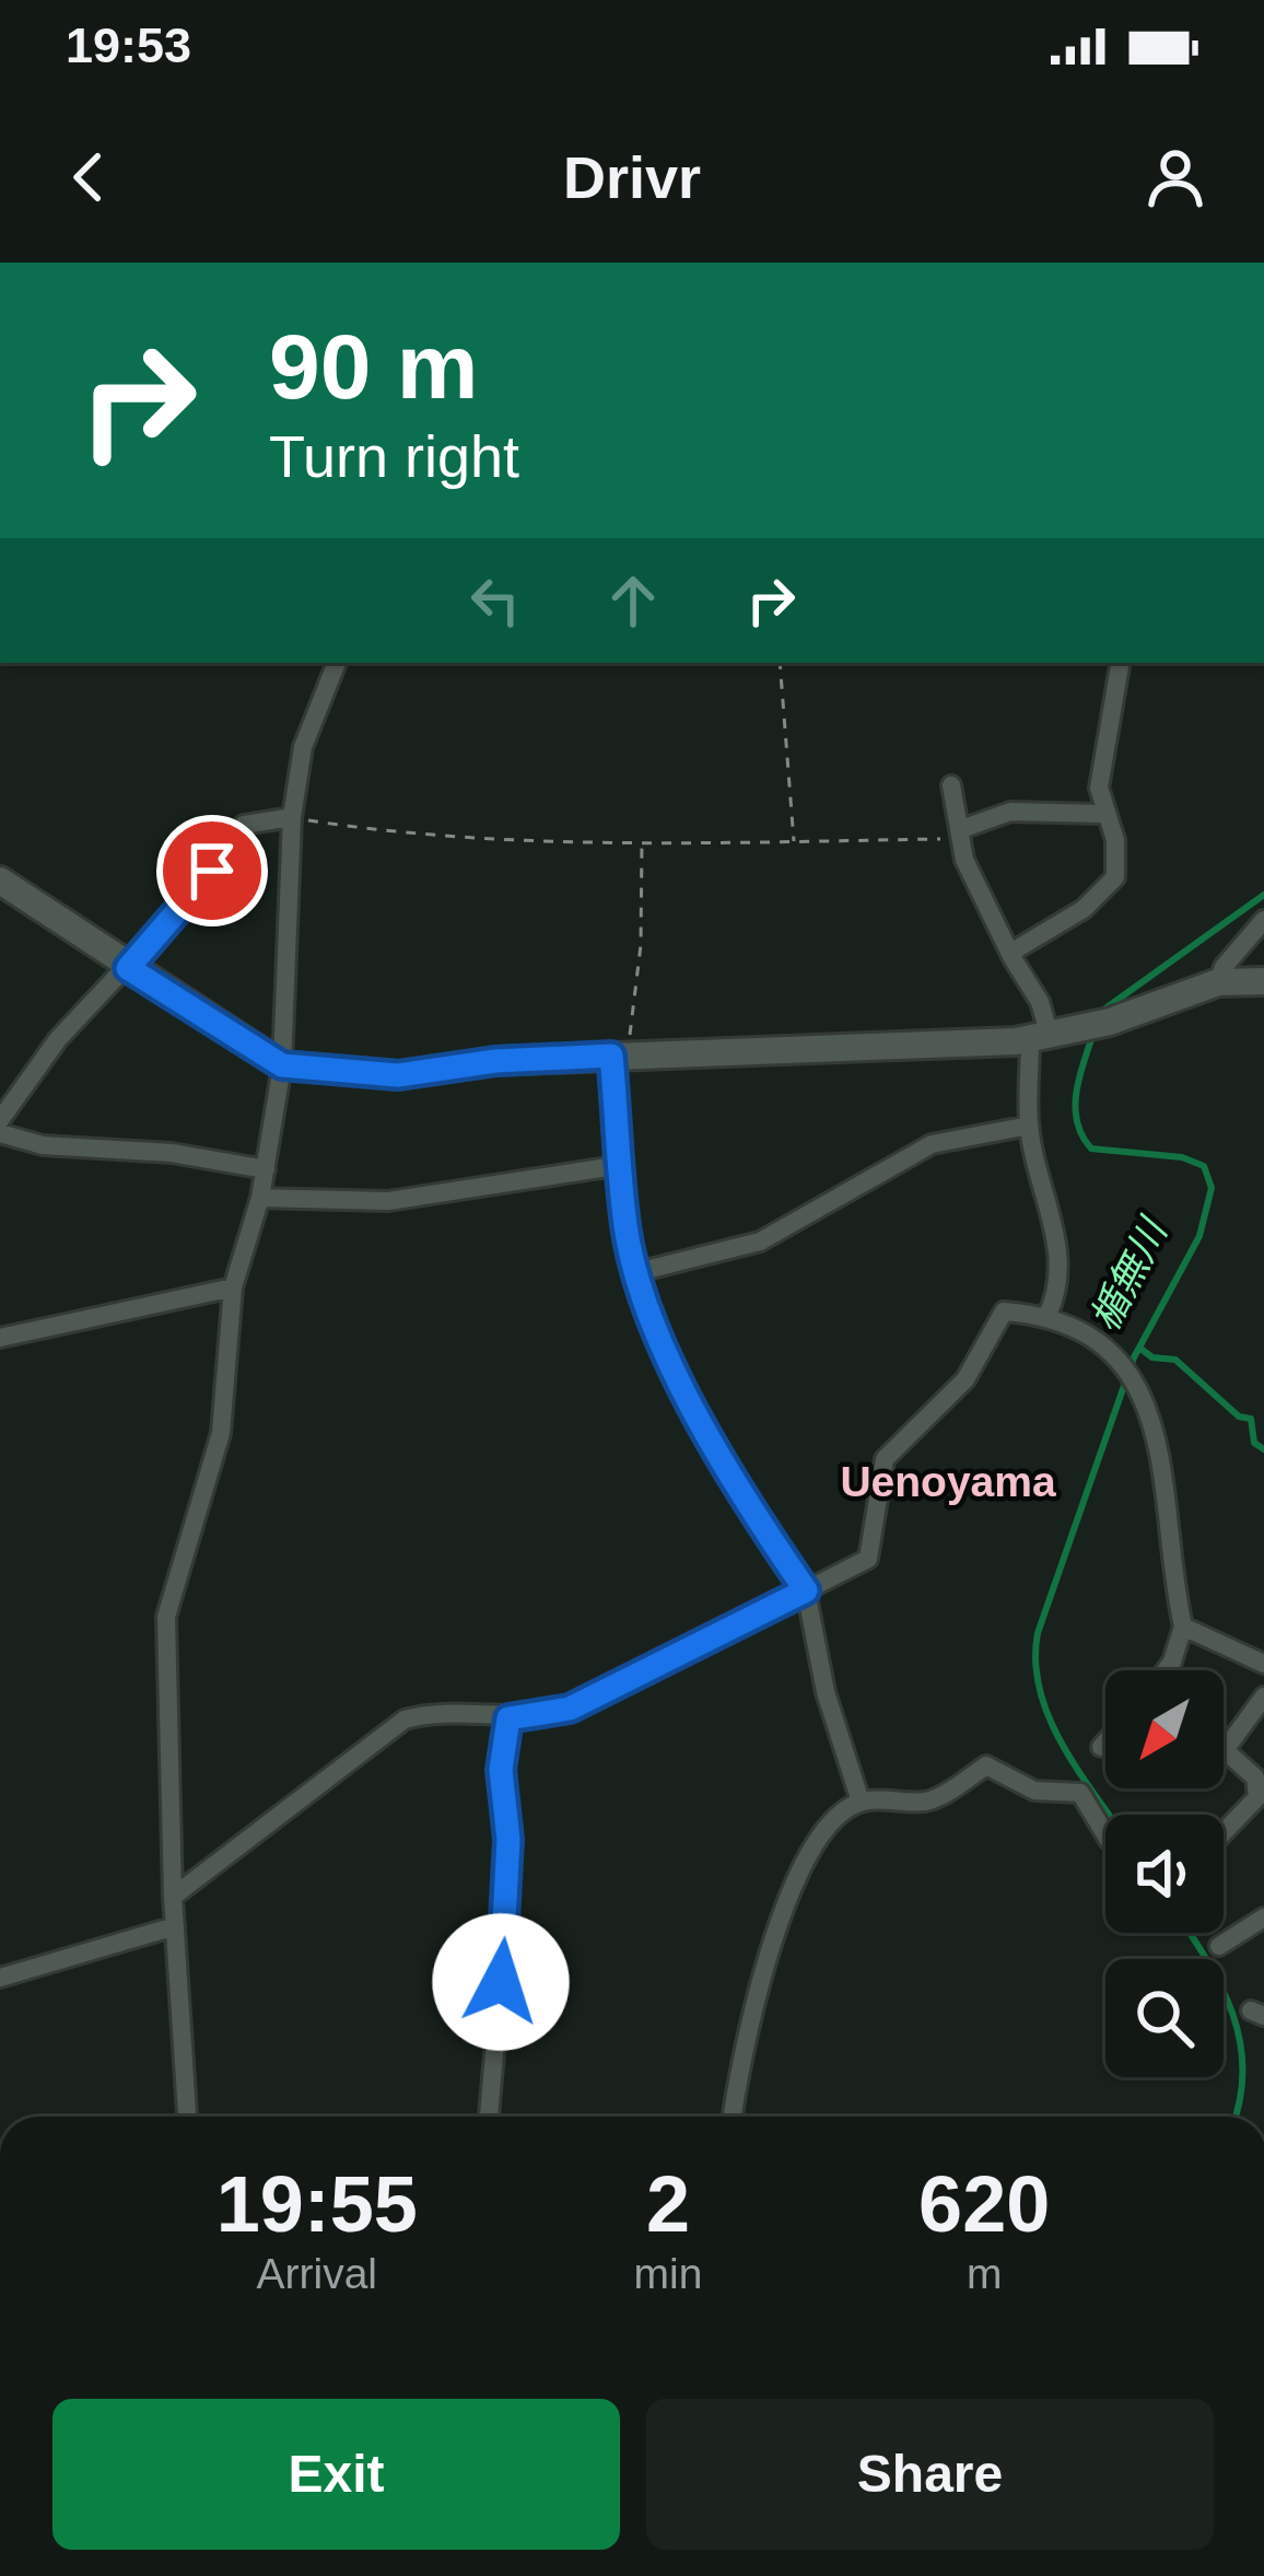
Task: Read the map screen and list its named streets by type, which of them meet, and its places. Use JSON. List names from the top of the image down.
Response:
{
  "districts": ["Uenoyama"],
  "water": ["楯無川"],
  "north": "bottom left",
  "page": {
    "status": "19:53",
    "header": "Drivr",
    "turn": ["90 m", "Turn right"],
    "eta": [
      "19:55",
      "Arrival",
      "2",
      "min",
      "620",
      "m"
    ],
    "buttons": ["Exit", "Share"]
  }
}
